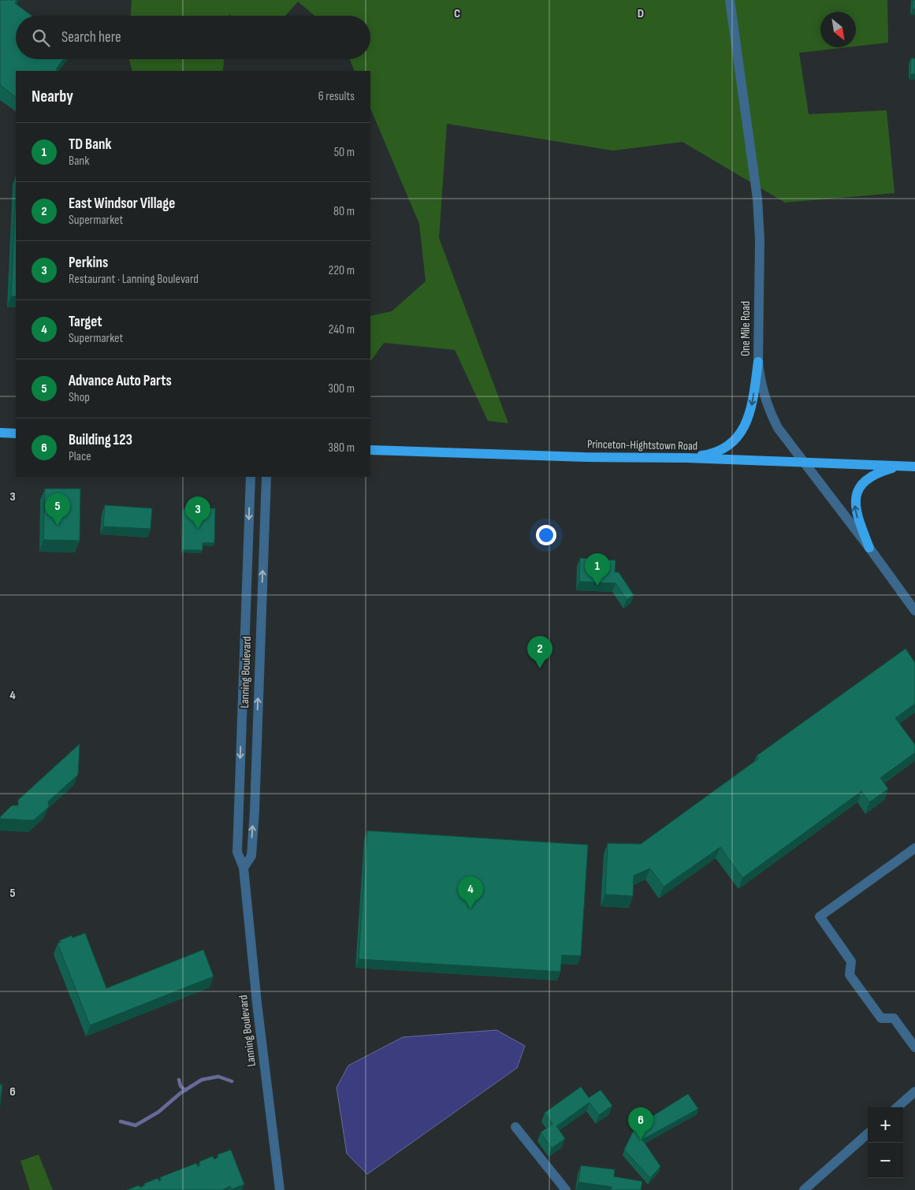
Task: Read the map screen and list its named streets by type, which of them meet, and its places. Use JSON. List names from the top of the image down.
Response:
{
  "streets": {
    "main road": ["Princeton-Hightstown Road"],
    "street": ["One Mile Road", "Lanning Boulevard"]
  },
  "crossings": [
    ["One Mile Road", "Princeton-Hightstown Road"]
  ],
  "north": "bottom right",
  "page": {
    "search": "Search here",
    "heading": ["Nearby", "6 results"],
    "list": [
      {
        "mark": "1",
        "name": "TD Bank",
        "note": "Bank",
        "value": "50 m"
      },
      {
        "mark": "2",
        "name": "East Windsor Village",
        "note": "Supermarket",
        "value": "80 m"
      },
      {
        "mark": "3",
        "name": "Perkins",
        "note": "Restaurant · Lanning Boulevard",
        "value": "220 m"
      },
      {
        "mark": "4",
        "name": "Target",
        "note": "Supermarket",
        "value": "240 m"
      },
      {
        "mark": "5",
        "name": "Advance Auto Parts",
        "note": "Shop",
        "value": "300 m"
      },
      {
        "mark": "6",
        "name": "Building 123",
        "note": "Place",
        "value": "380 m"
      }
    ],
    "pins": [
      "5",
      "3",
      "1",
      "2",
      "4",
      "6"
    ],
    "map_buttons": ["+", "−"]
  },
  "grid": {
    "columns": ["C", "D"],
    "rows": [
      "3",
      "4",
      "5",
      "6"
    ]
  }
}
